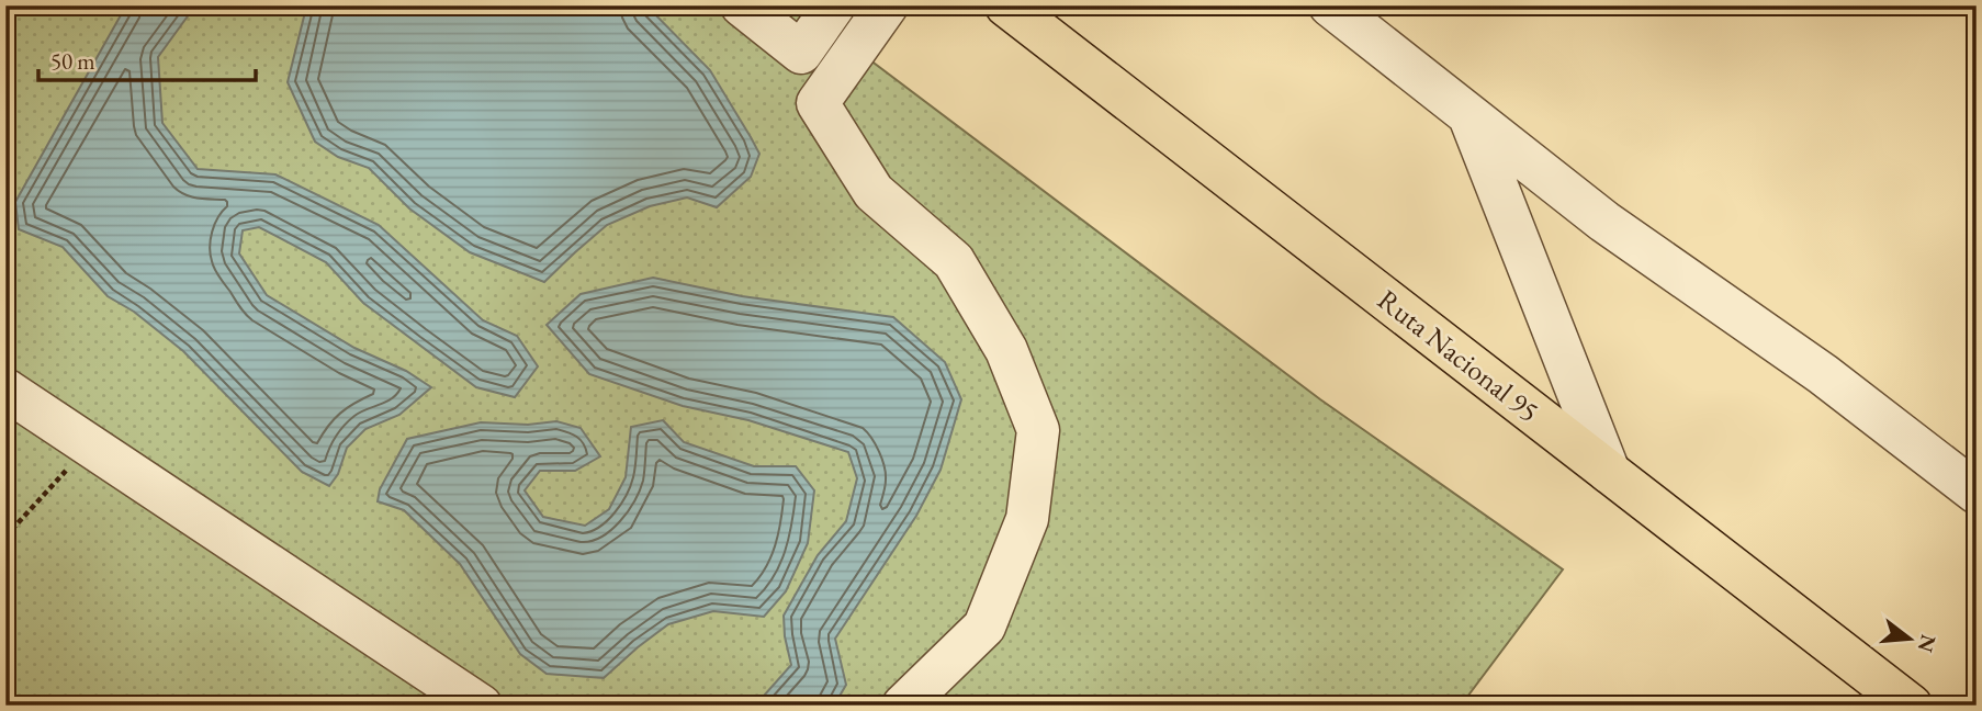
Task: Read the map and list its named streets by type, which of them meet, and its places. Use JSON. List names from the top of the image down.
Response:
{
  "streets": {
    "main road": ["Ruta Nacional 95"]
  },
  "scale_bar": "50 m",
  "north": "right"
}
